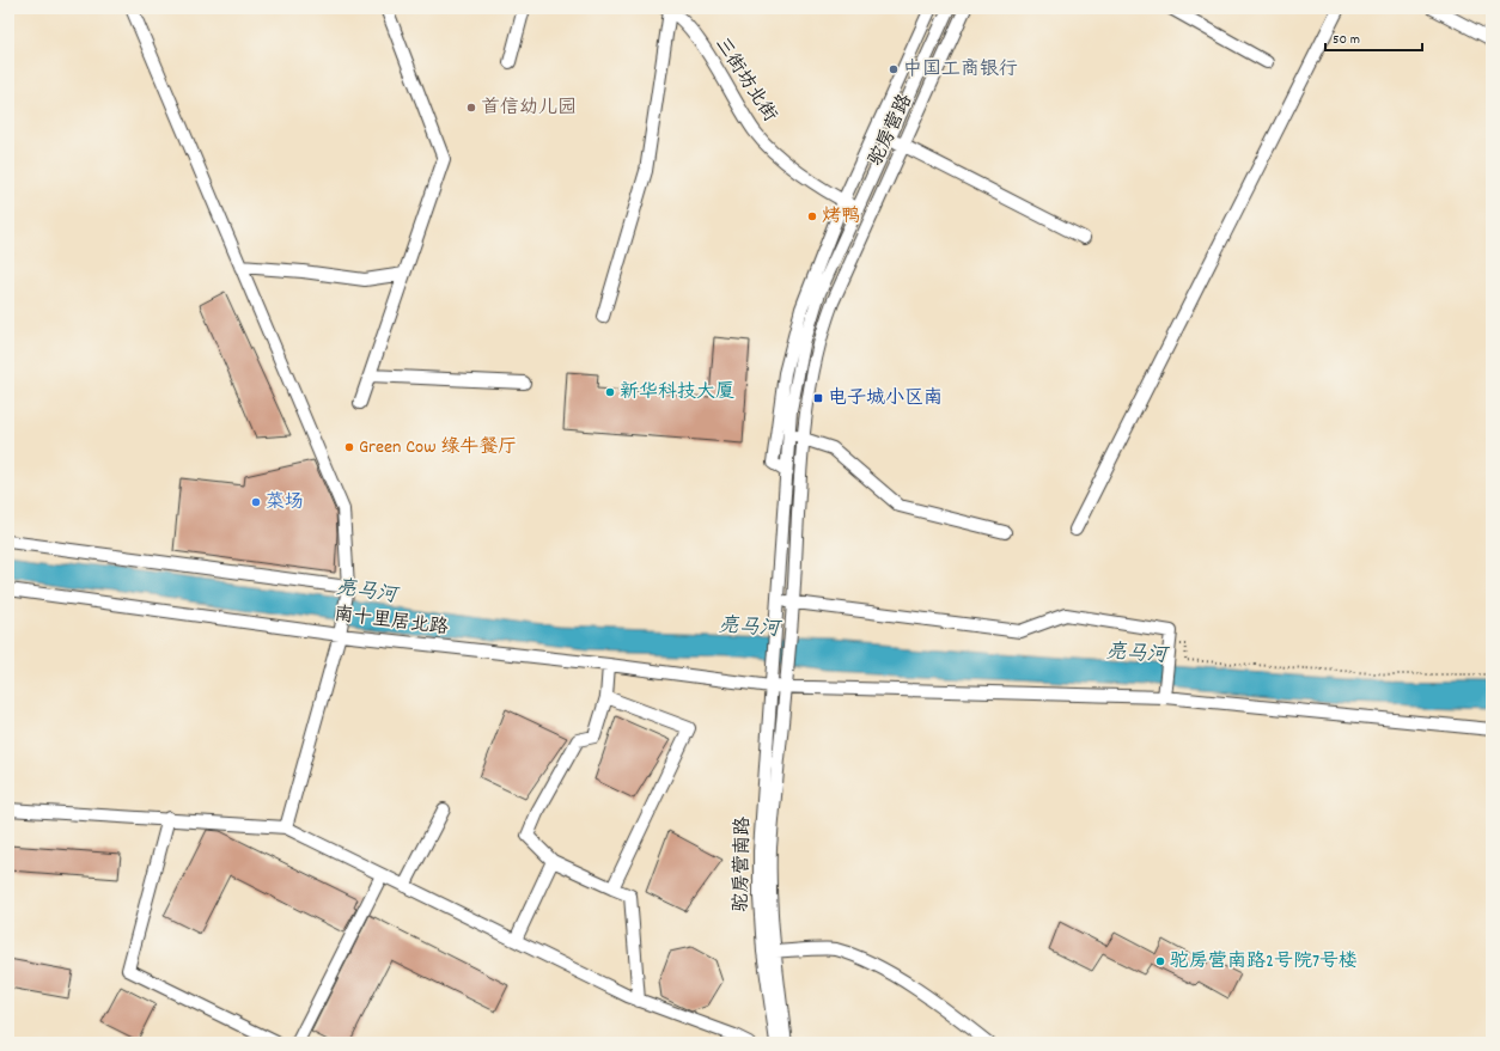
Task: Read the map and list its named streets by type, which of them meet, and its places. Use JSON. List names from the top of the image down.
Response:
{
  "streets": {
    "street": [
      "三街坊北街",
      "驼房营路",
      "南十里居北路",
      "驼房营南路"
    ]
  },
  "crossings": [
    ["三街坊北街", "驼房营路"],
    ["驼房营路", "驼房营南路"],
    ["南十里居北路", "驼房营南路"]
  ],
  "water": ["亮马河"],
  "places": {
    "other": [
      "中国工商银行",
      "首信幼儿园",
      "烤鸭",
      "新华科技大厦",
      "Green Cow 绿牛餐厅",
      "菜场",
      "驼房营南路2号院7号楼"
    ],
    "transit": ["电子城小区南"]
  },
  "scale_bar": "50 m"
}
